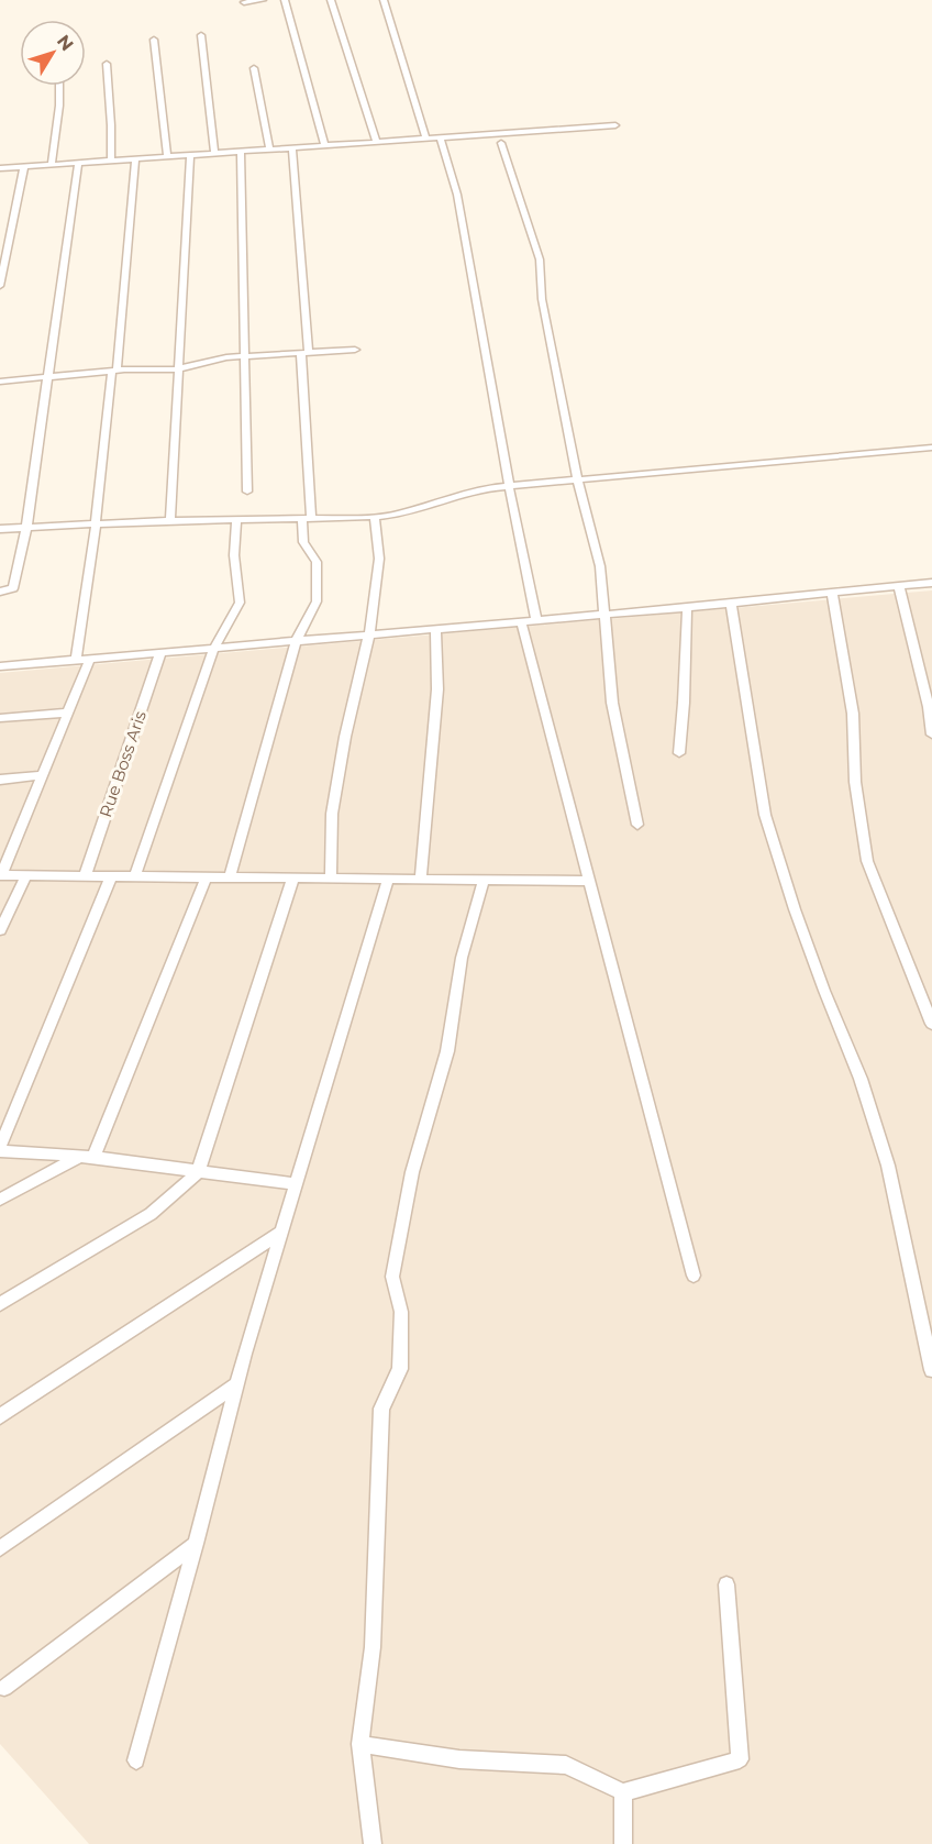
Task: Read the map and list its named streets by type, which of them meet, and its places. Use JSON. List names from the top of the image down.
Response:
{
  "streets": {
    "street": ["Rue Boss Aris"]
  },
  "north": "top right"
}
